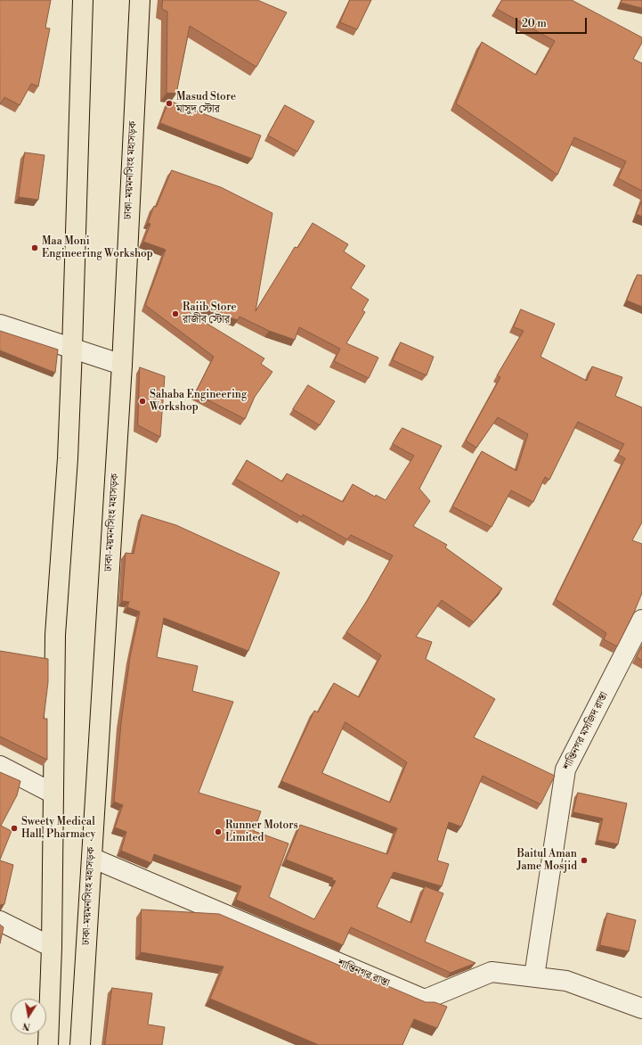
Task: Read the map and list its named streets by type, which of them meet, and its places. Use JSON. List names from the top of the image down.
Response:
{
  "streets": {
    "main road": ["ঢাকা-ময়মনসিংহ মহাসড়ক"],
    "street": ["শান্তিনগর মসজিদ রাস্তা", "শান্তিনগর রাস্তা"]
  },
  "crossings": [
    ["ঢাকা-ময়মনসিংহ মহাসড়ক", "শান্তিনগর রাস্তা"],
    ["শান্তিনগর মসজিদ রাস্তা", "শান্তিনগর রাস্তা"]
  ],
  "places": [
    "Masud Store মাসুদ স্টোর",
    "Maa Moni Engineering Workshop",
    "Rajib Store রাজীব স্টোর",
    "Sahaba Engineering Workshop",
    "Sweety Medical Hall, Pharmacy",
    "Runner Motors Limited",
    "Baitul Aman Jame Mosjid"
  ],
  "scale_bar": "20 m",
  "north": "bottom"
}
